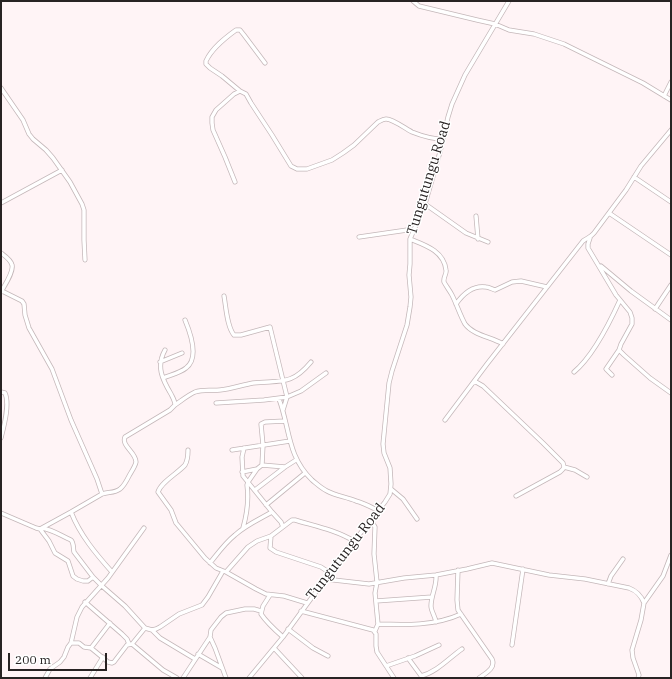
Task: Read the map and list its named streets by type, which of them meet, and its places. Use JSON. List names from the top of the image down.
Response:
{
  "streets": {
    "street": ["Tungutungu Road"]
  },
  "scale_bar": "200 m"
}
